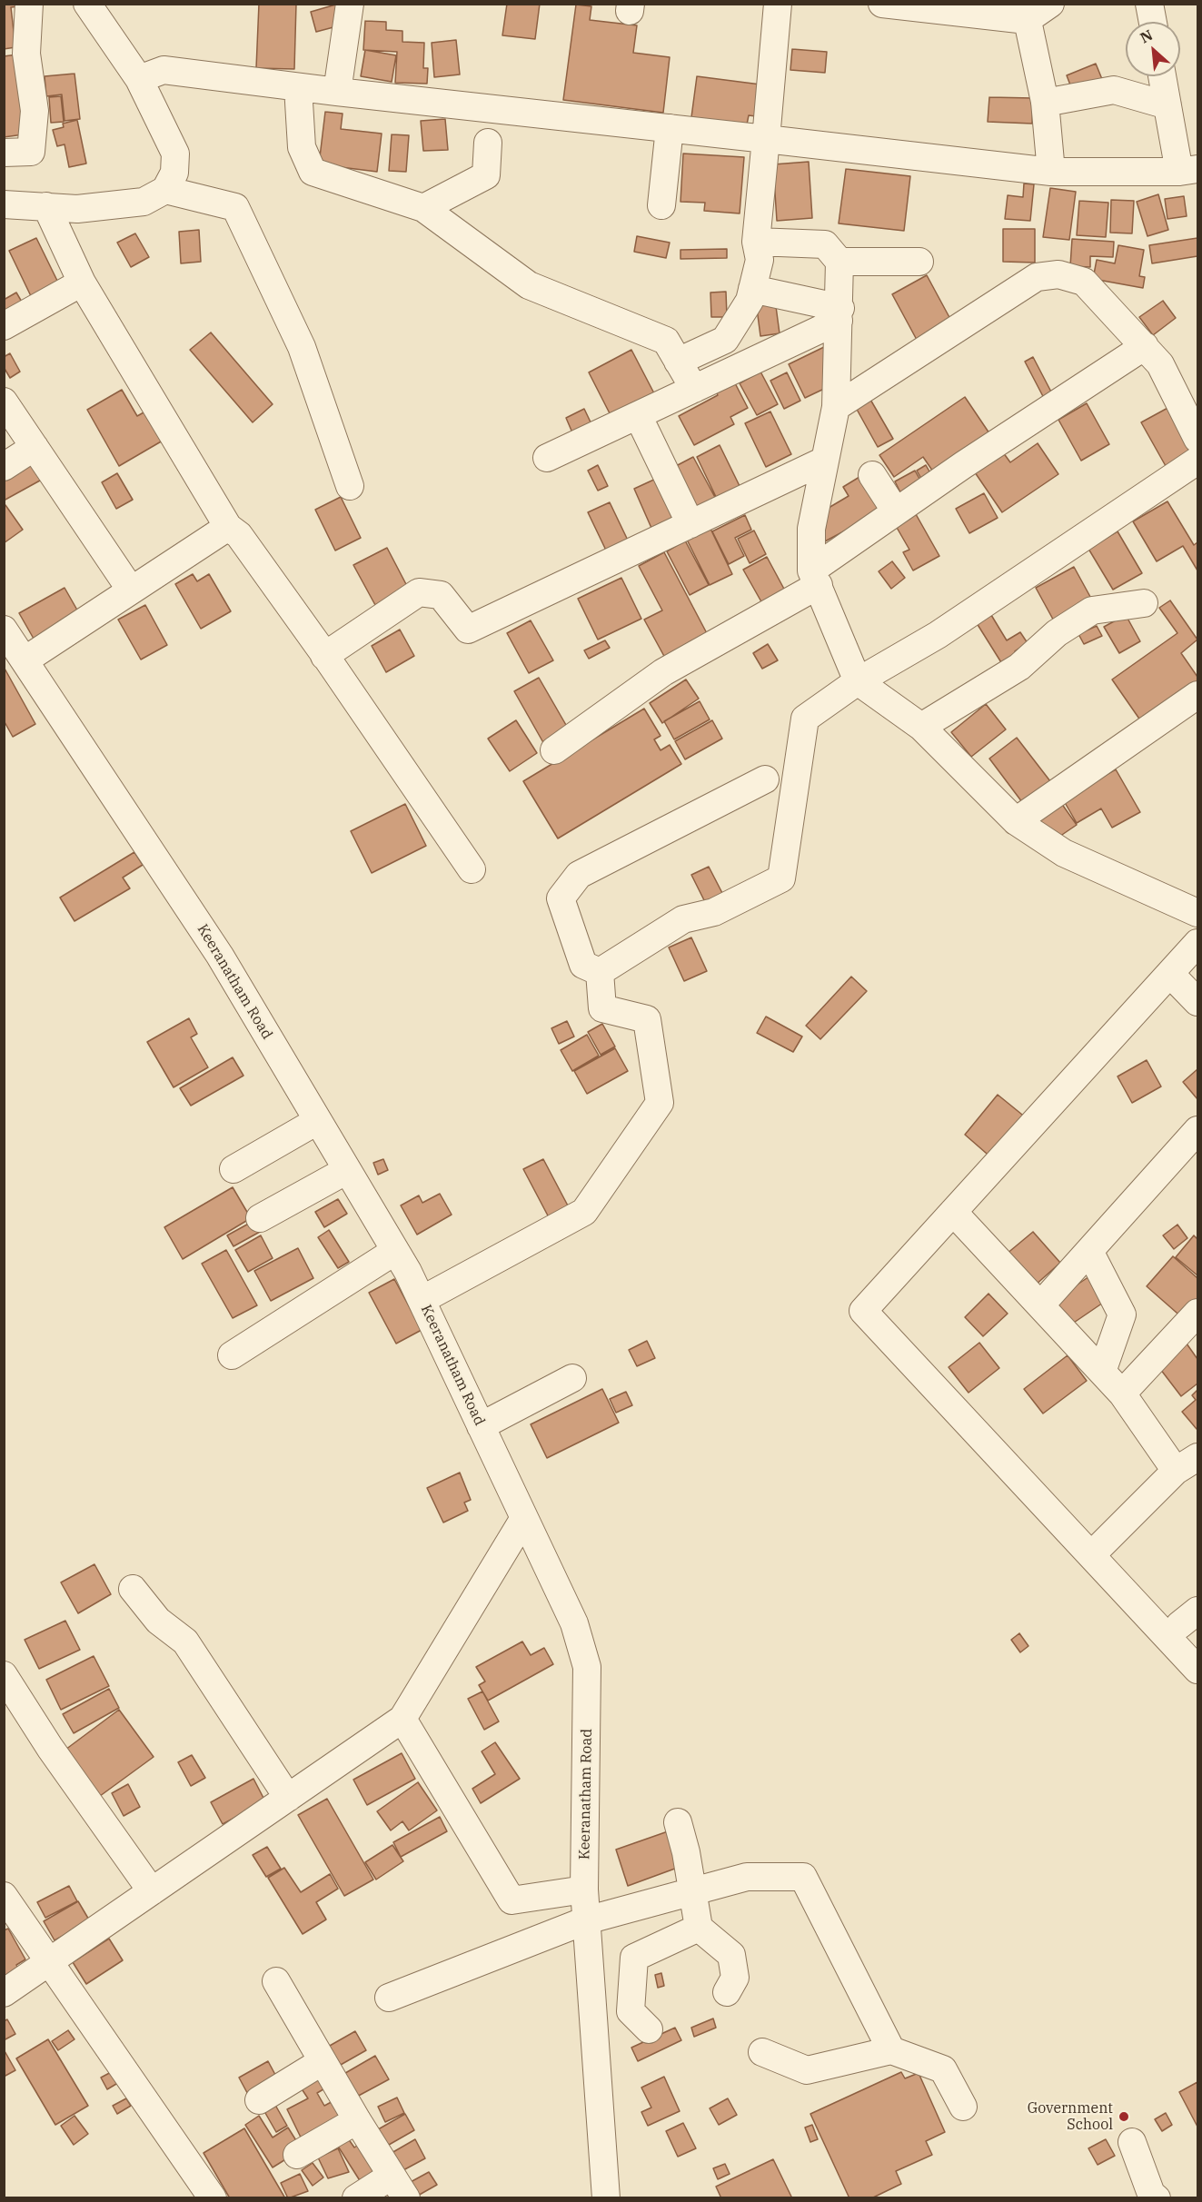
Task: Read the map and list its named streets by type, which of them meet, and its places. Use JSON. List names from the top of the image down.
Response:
{
  "streets": {
    "street": ["Keeranatham Road"]
  },
  "places": ["Government School"],
  "north": "top left"
}
